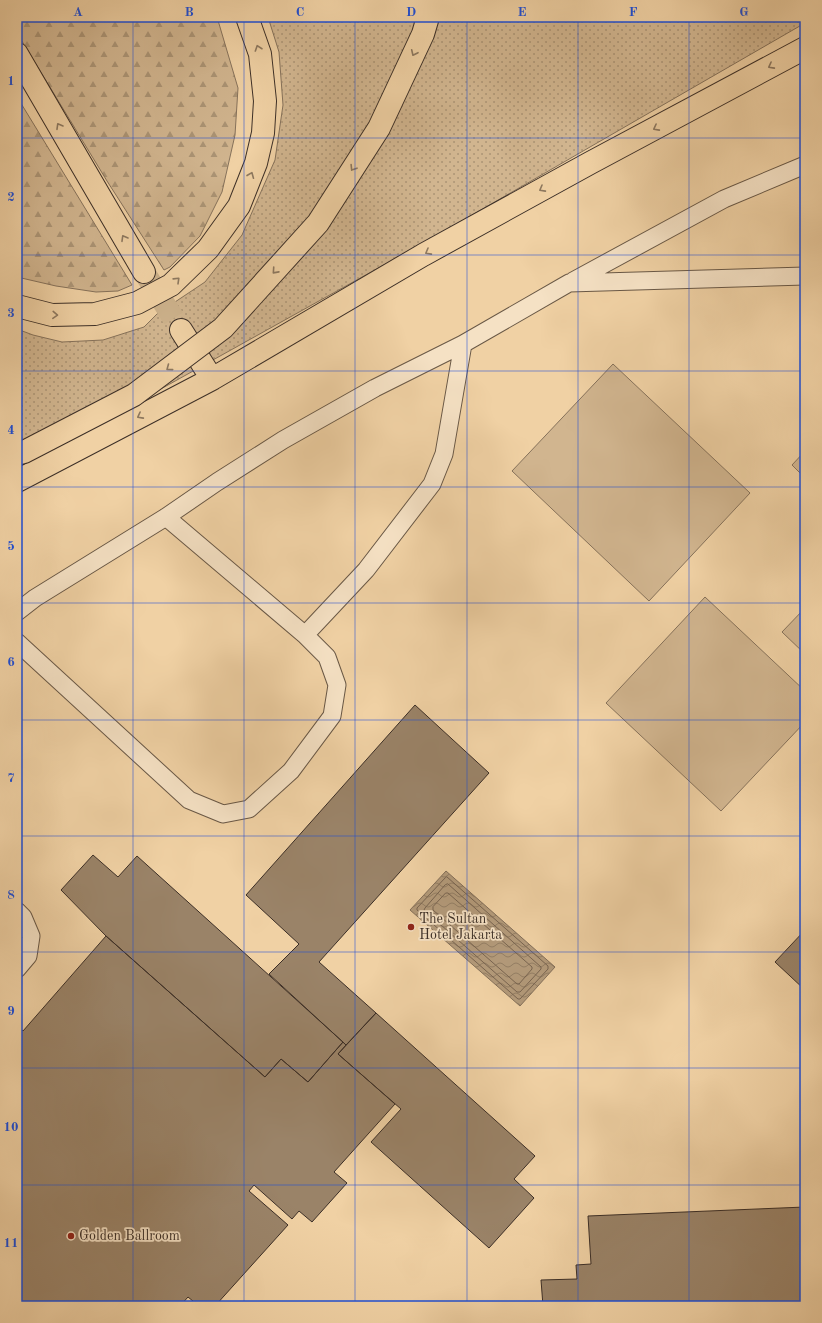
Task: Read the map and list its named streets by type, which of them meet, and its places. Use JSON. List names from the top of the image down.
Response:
{
  "places": ["The Sultan Hotel Jakarta", "Golden Ballroom"],
  "grid": {
    "columns": [
      "A",
      "B",
      "C",
      "D",
      "E",
      "F",
      "G"
    ],
    "rows": [
      "1",
      "2",
      "3",
      "4",
      "5",
      "6",
      "7",
      "8",
      "9",
      "10",
      "11"
    ]
  }
}
